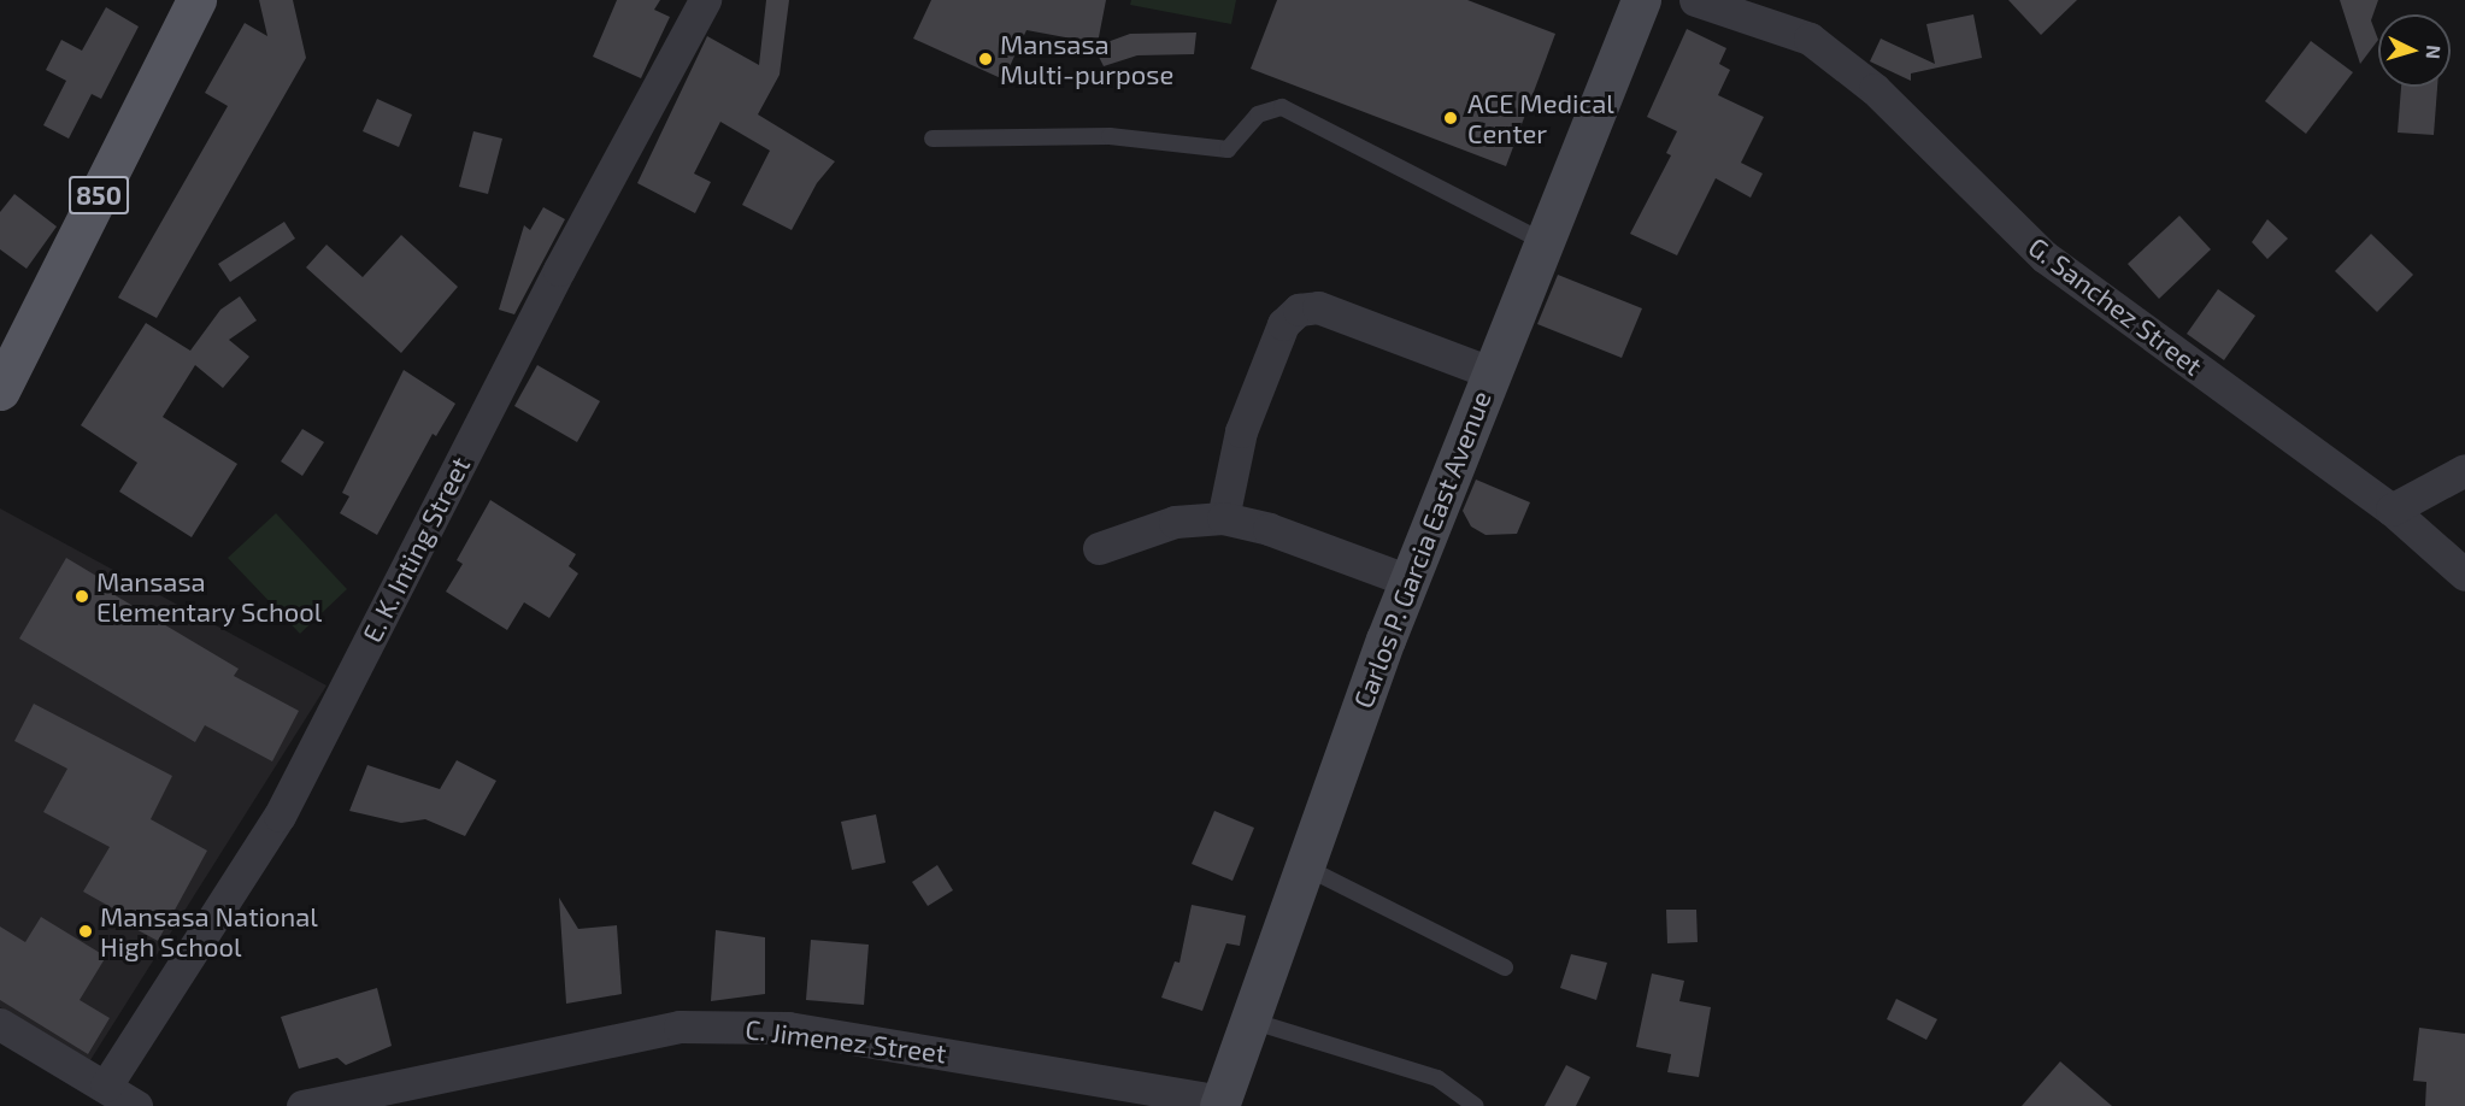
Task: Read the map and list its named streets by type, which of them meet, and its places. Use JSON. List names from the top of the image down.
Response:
{
  "streets": {
    "main road": ["850", "Carlos P. Garcia East Avenue"],
    "street": ["G. Sanchez Street", "E. K. Inting Street", "C. Jimenez Street"]
  },
  "crossings": [
    ["Carlos P. Garcia East Avenue", "C. Jimenez Street"]
  ],
  "places": [
    "Mansasa Multi-purpose",
    "ACE Medical Center",
    "Mansasa Elementary School",
    "Mansasa National High School"
  ],
  "north": "right"
}
